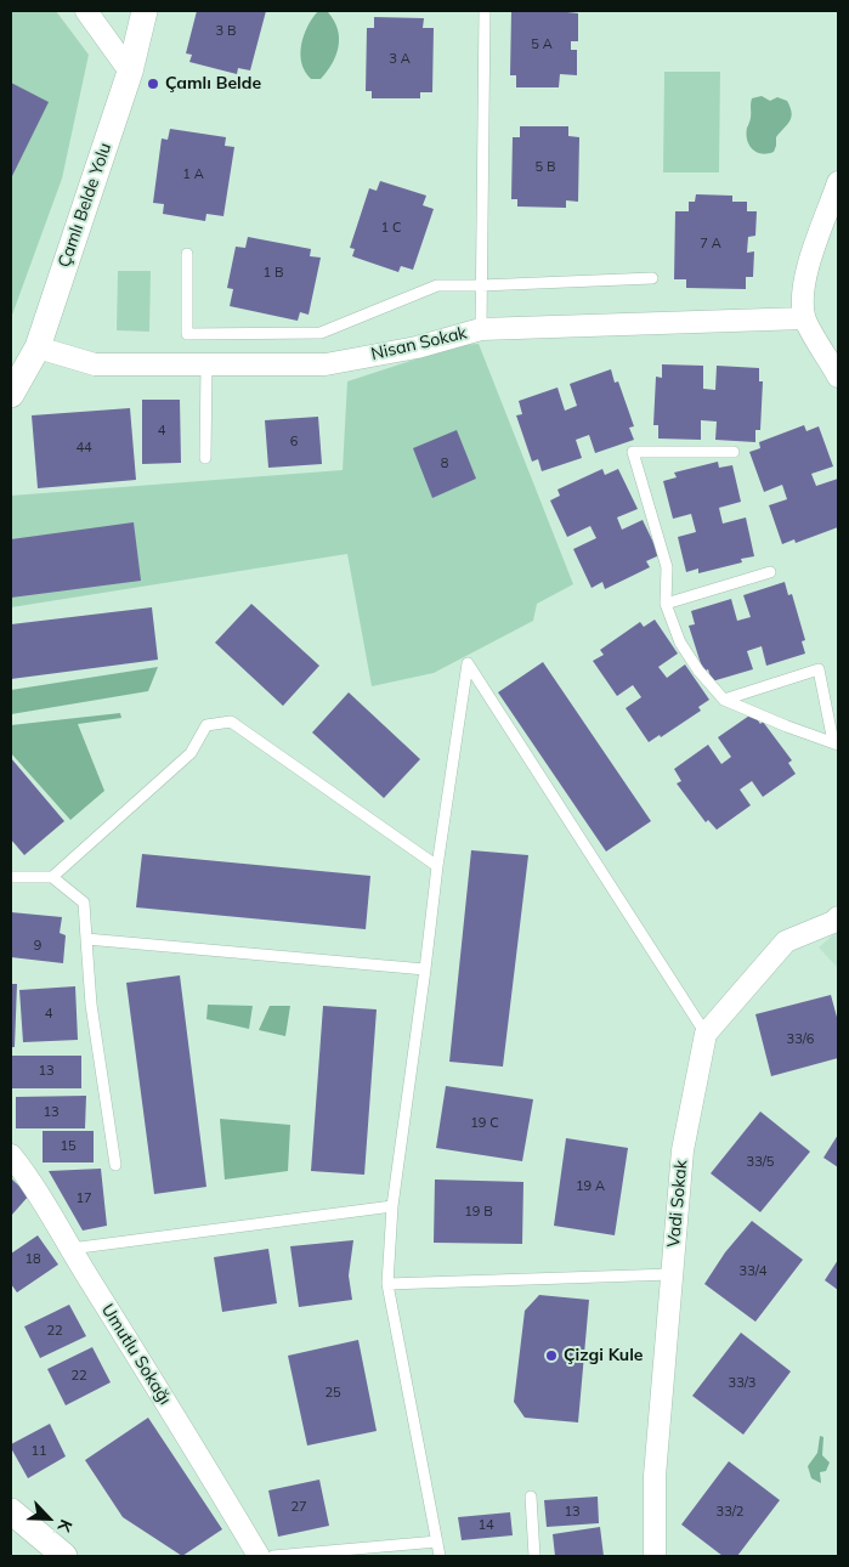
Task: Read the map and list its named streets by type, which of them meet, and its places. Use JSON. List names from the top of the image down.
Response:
{
  "streets": {
    "street": [
      "Çamlı Belde Yolu",
      "Nisan Sokak",
      "Vadi Sokak",
      "Umutlu Sokağı"
    ]
  },
  "crossings": [
    ["Çamlı Belde Yolu", "Nisan Sokak"]
  ],
  "places": ["Çamlı Belde", "Çizgi Kule"],
  "house_numbers": [
    "3 B",
    "5 A",
    "3 A",
    "5 B",
    "1 A",
    "1 C",
    "7 A",
    "1 B",
    "4",
    "6",
    "44",
    "8",
    "9",
    "4",
    "33/6",
    "13",
    "13",
    "19 C",
    "15",
    "33/5",
    "19 A",
    "17",
    "19 B",
    "18",
    "33/4",
    "22",
    "22",
    "33/3",
    "25",
    "11",
    "27",
    "13",
    "33/2",
    "14"
  ],
  "north": "bottom right"
}
